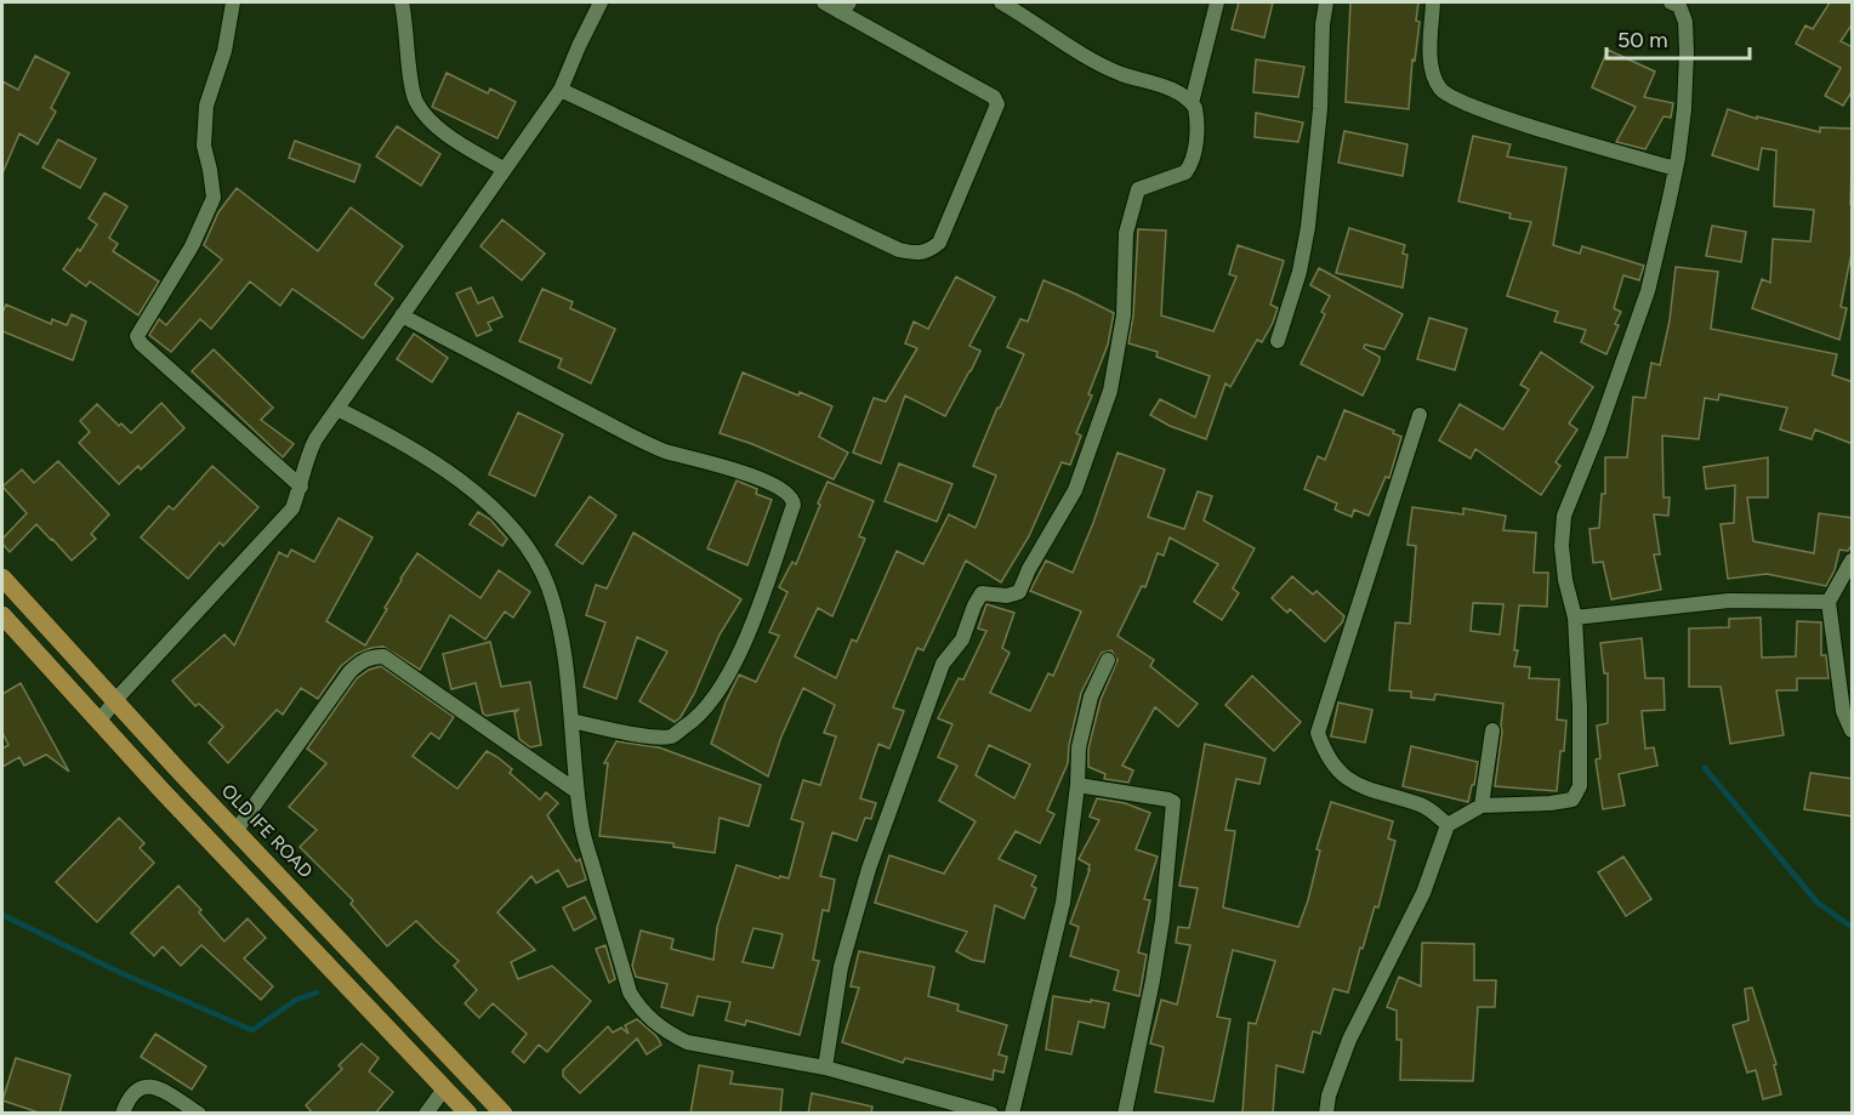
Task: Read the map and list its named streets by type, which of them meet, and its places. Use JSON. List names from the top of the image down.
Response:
{
  "streets": {
    "main road": ["OLD IFE ROAD"]
  },
  "scale_bar": "50 m"
}
